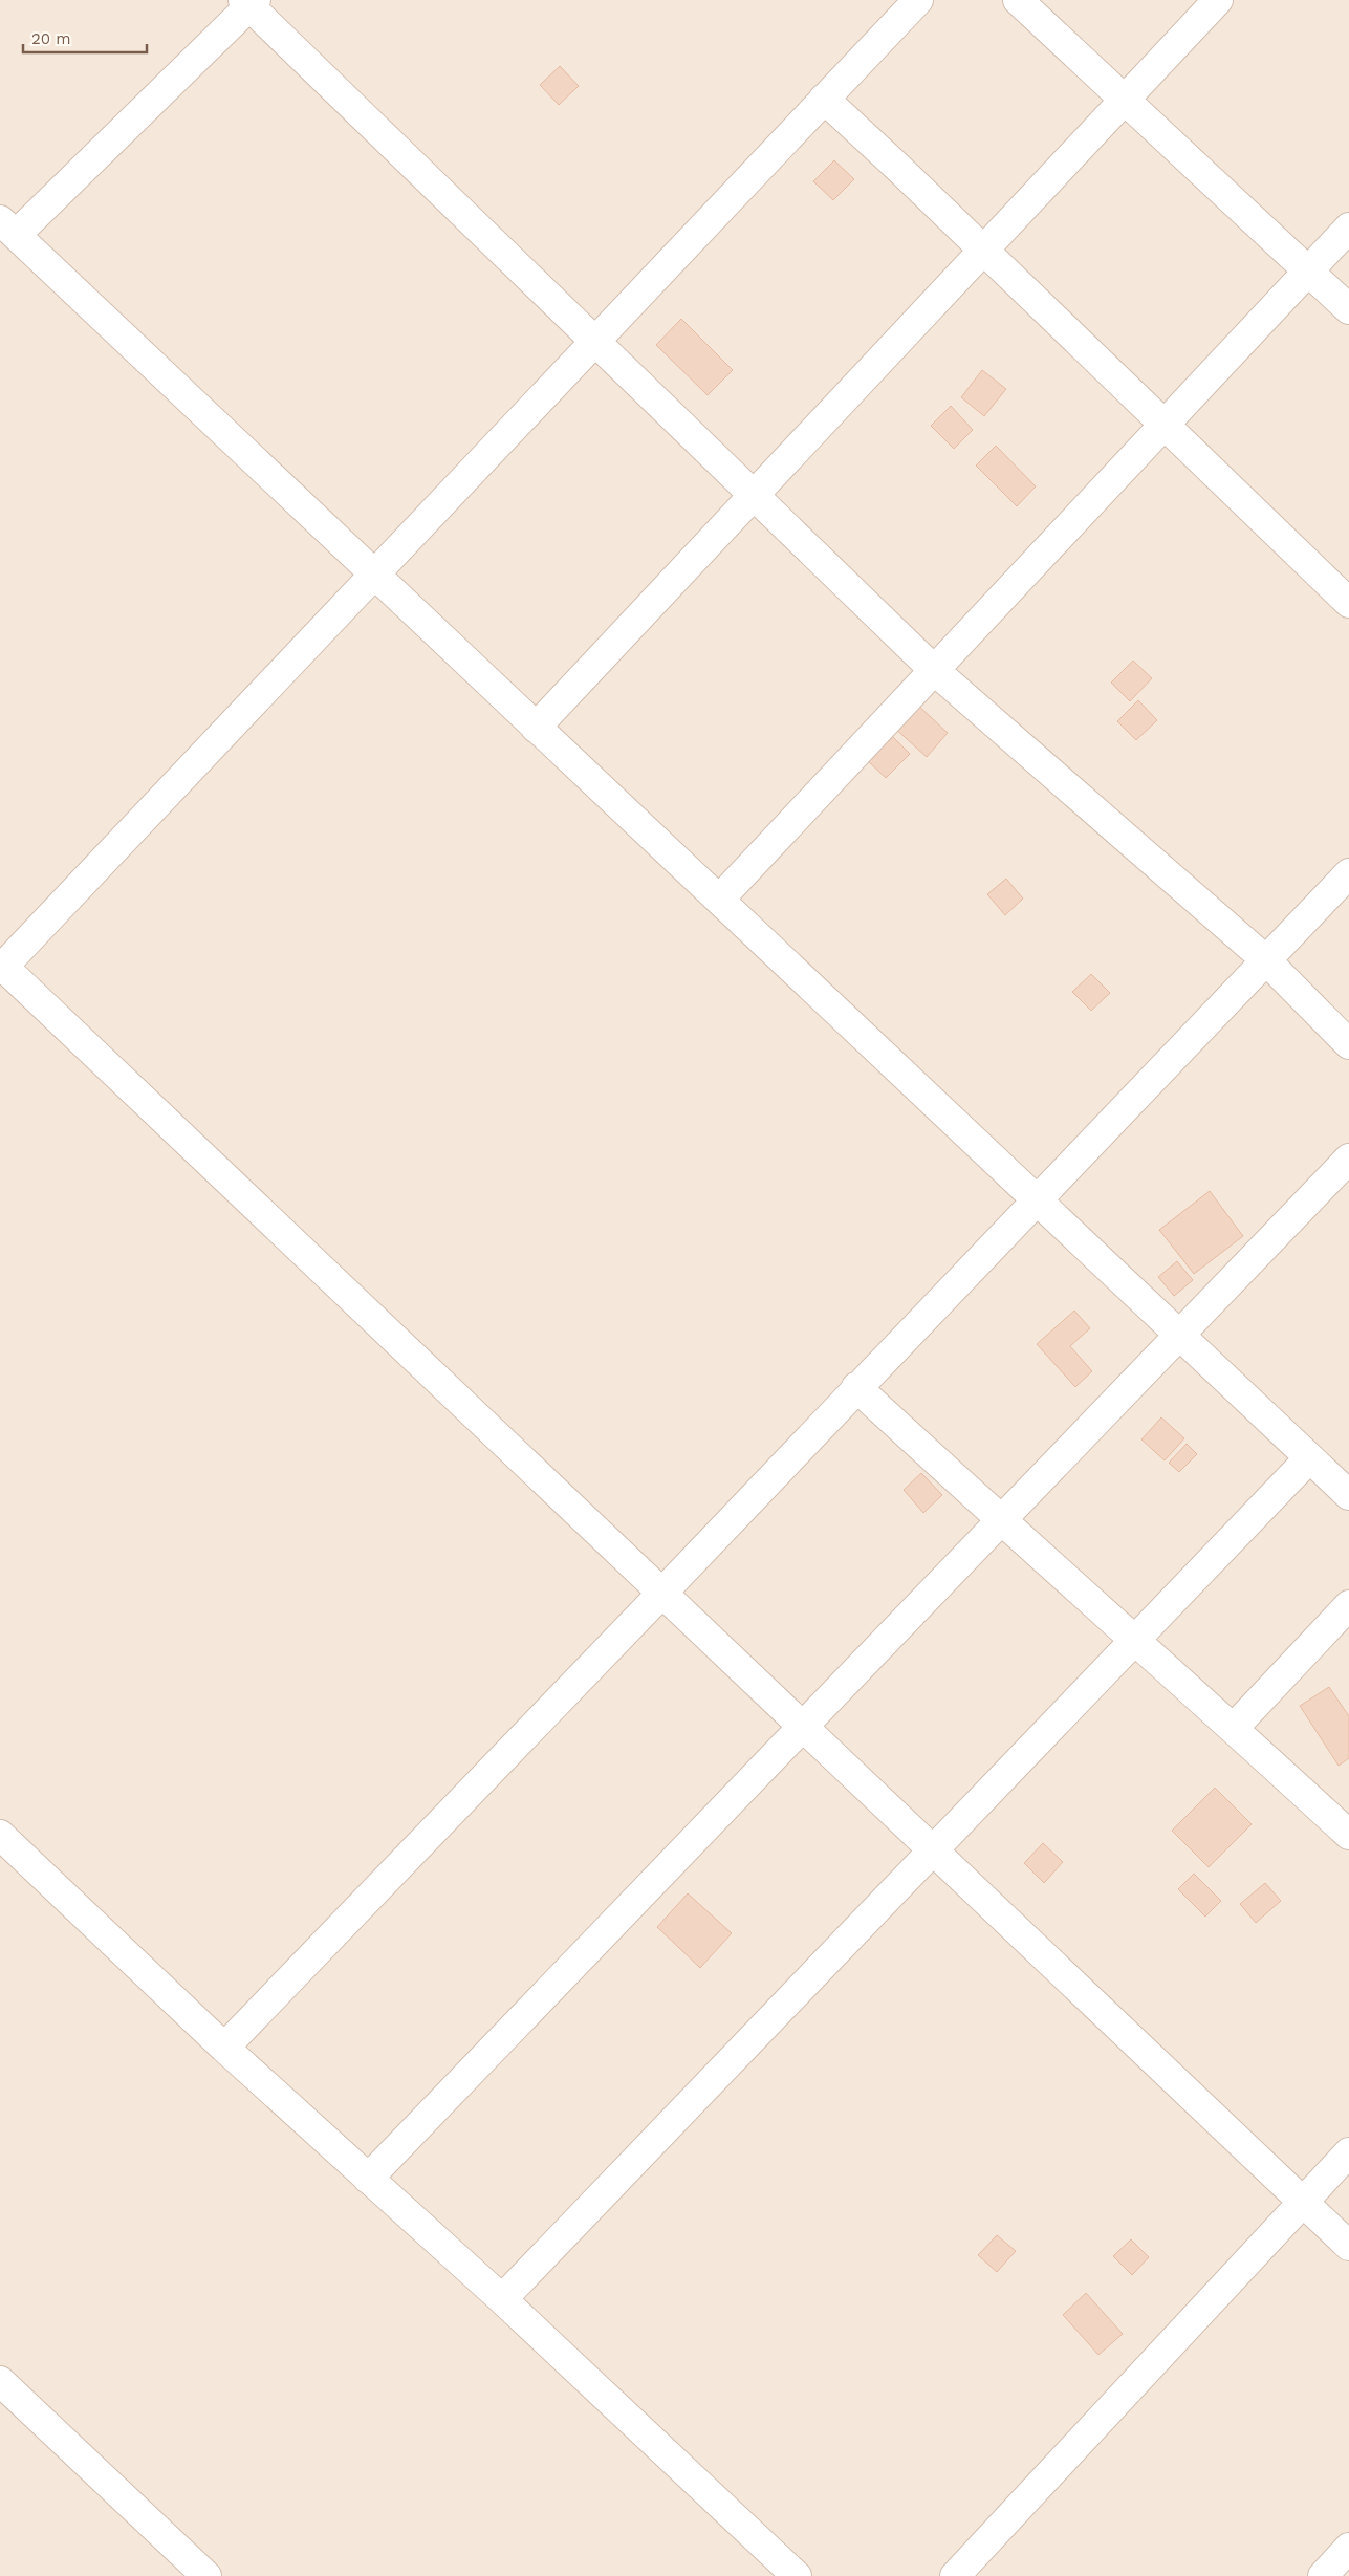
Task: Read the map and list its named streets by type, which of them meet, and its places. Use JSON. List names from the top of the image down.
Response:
{
  "scale_bar": "20 m"
}
